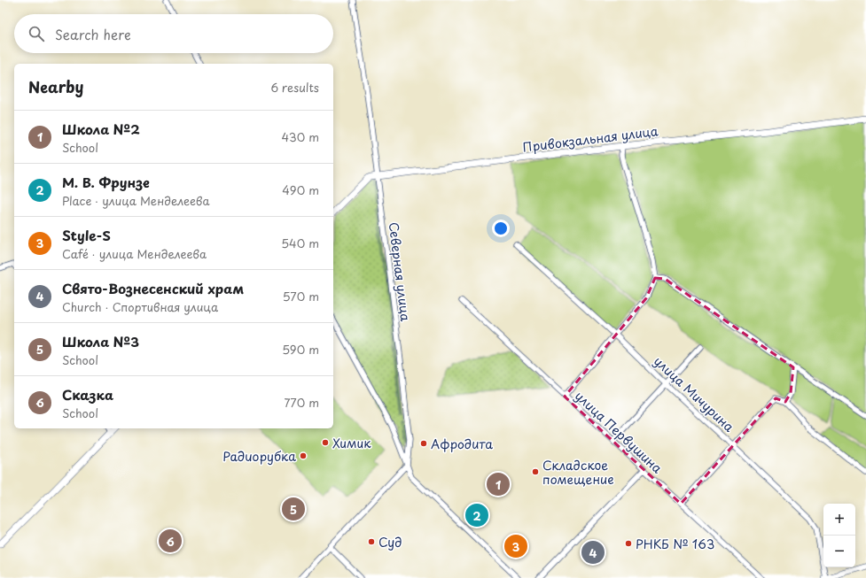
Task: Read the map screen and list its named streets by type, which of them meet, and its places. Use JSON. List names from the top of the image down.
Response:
{
  "streets": {
    "main road": ["Привокзальная улица"],
    "street": ["Северная улица", "улица Мичурина", "улица Первушина"]
  },
  "crossings": [
    ["Привокзальная улица", "Северная улица"]
  ],
  "places": [
    "Химик",
    "Афродита",
    "Радиорубка",
    "Складское помещение",
    "Суд",
    "РНКБ № 163"
  ],
  "page": {
    "search": "Search here",
    "heading": ["Nearby", "6 results"],
    "list": [
      {
        "mark": "1",
        "name": "Школа №2",
        "note": "School",
        "value": "430 m"
      },
      {
        "mark": "2",
        "name": "М. В. Фрунзе",
        "note": "Place · улица Менделеева",
        "value": "490 m"
      },
      {
        "mark": "3",
        "name": "Style-S",
        "note": "Café · улица Менделеева",
        "value": "540 m"
      },
      {
        "mark": "4",
        "name": "Свято-Вознесенский храм",
        "note": "Church · Спортивная улица",
        "value": "570 m"
      },
      {
        "mark": "5",
        "name": "Школа №3",
        "note": "School",
        "value": "590 m"
      },
      {
        "mark": "6",
        "name": "Сказка",
        "note": "School",
        "value": "770 m"
      }
    ],
    "pins": [
      "1",
      "5",
      "2",
      "6",
      "3",
      "4"
    ],
    "map_buttons": ["+", "−"]
  }
}
